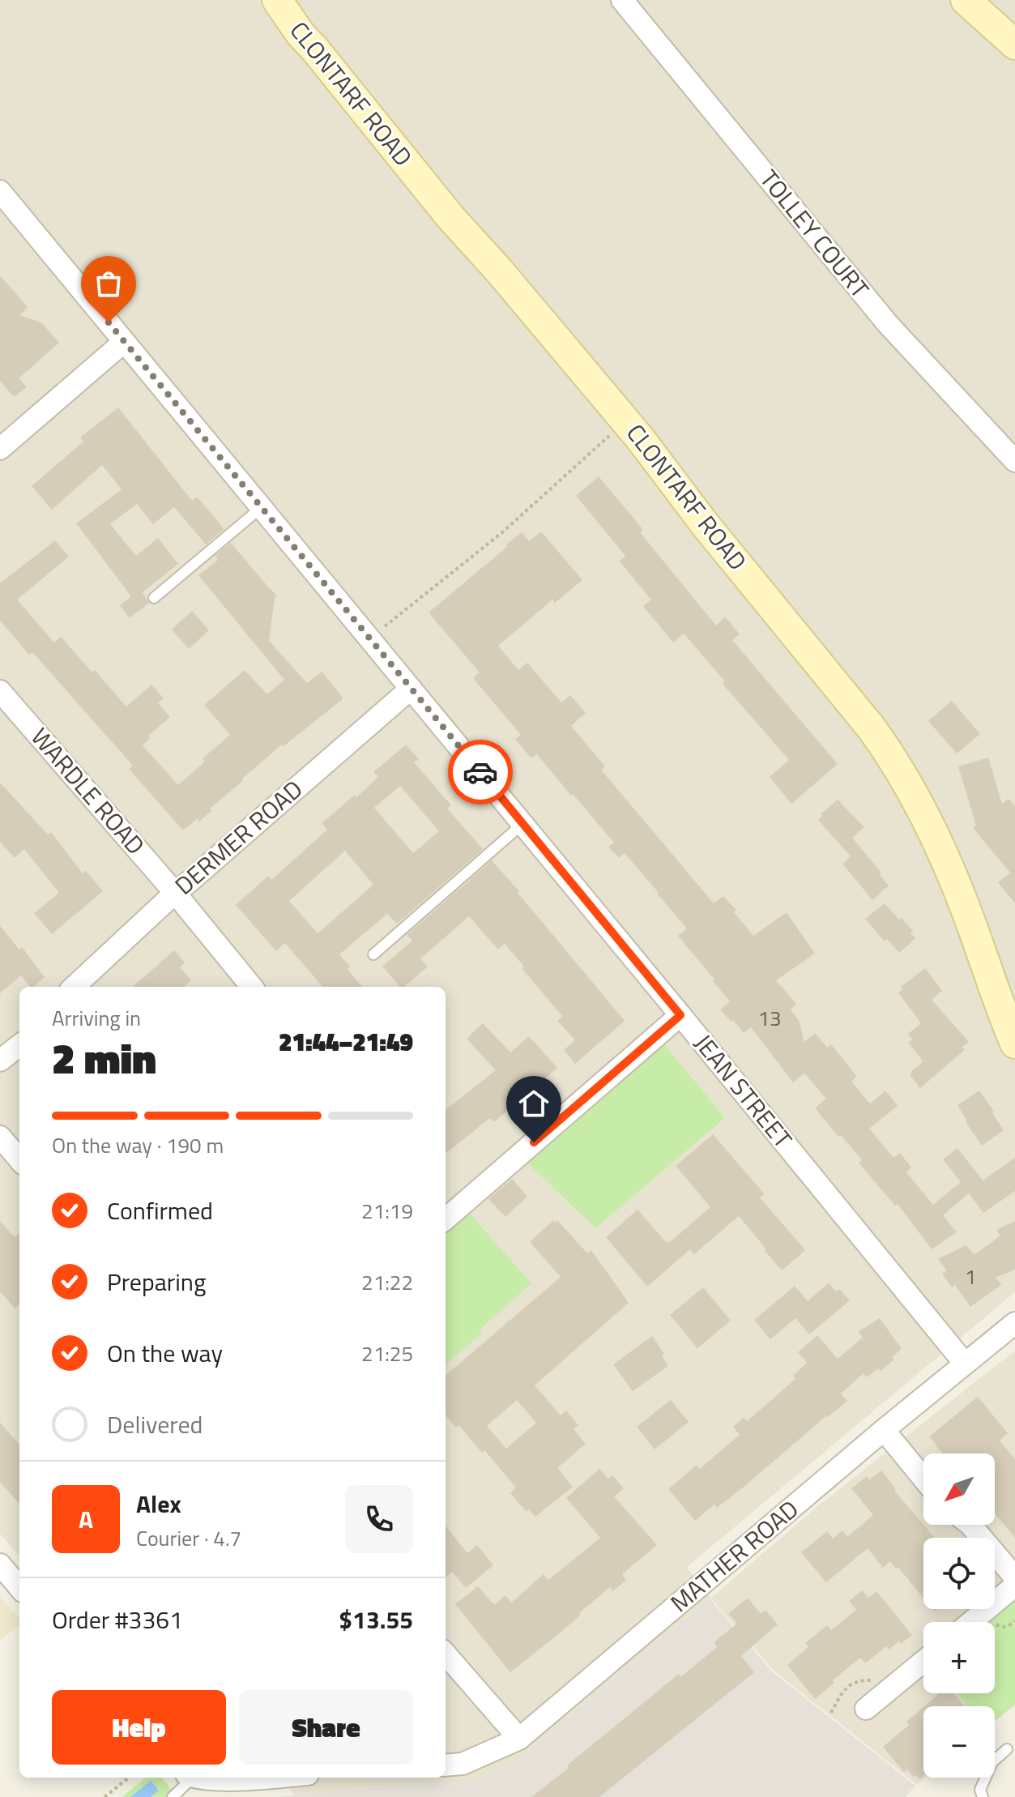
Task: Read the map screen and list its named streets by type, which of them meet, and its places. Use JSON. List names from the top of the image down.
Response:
{
  "streets": {
    "street": [
      "CLONTARF ROAD",
      "TOLLEY COURT",
      "WARDLE ROAD",
      "DERMER ROAD",
      "JEAN STREET",
      "MATHER ROAD"
    ]
  },
  "crossings": [
    ["WARDLE ROAD", "DERMER ROAD"],
    ["DERMER ROAD", "JEAN STREET"],
    ["JEAN STREET", "MATHER ROAD"]
  ],
  "house_numbers": ["13", "1"],
  "north": "bottom left",
  "page": {
    "heading": ["2 min", "Arriving in", "21:44–21:49"],
    "panel": [
      "Alex",
      "Courier · 4.7",
      "Order #3361",
      "$13.55"
    ],
    "bar": "On the way · 190 m",
    "list": [
      ["Confirmed", "21:19"],
      ["Preparing", "21:22"],
      ["On the way", "21:25"],
      "Delivered"
    ],
    "map_buttons": ["+", "−"],
    "round": "A",
    "buttons": ["Help", "Share"]
  }
}
